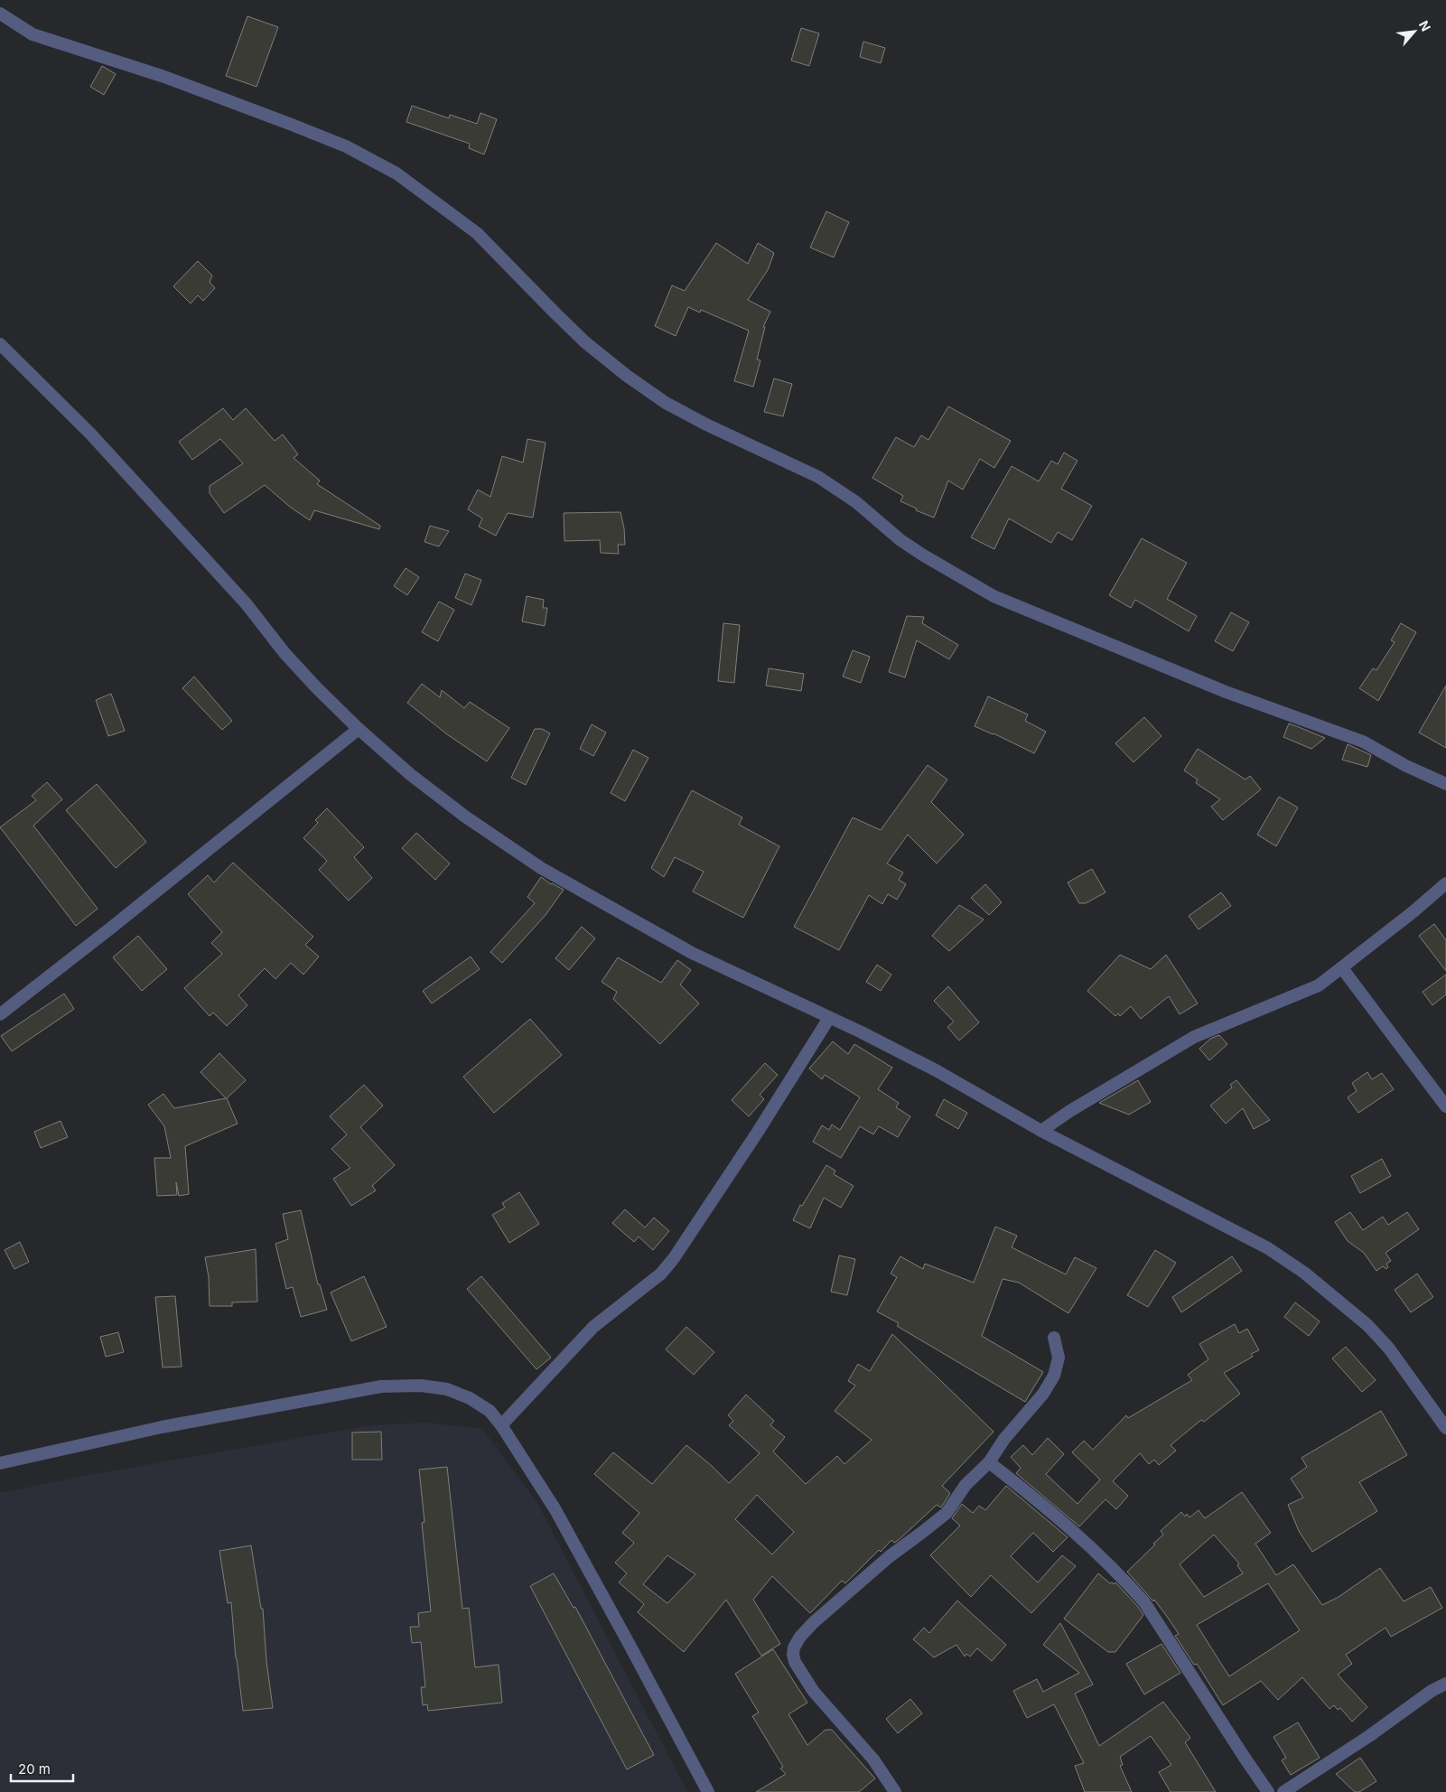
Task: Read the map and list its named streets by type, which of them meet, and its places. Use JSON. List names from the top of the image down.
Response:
{
  "scale_bar": "20 m",
  "north": "top right"
}
